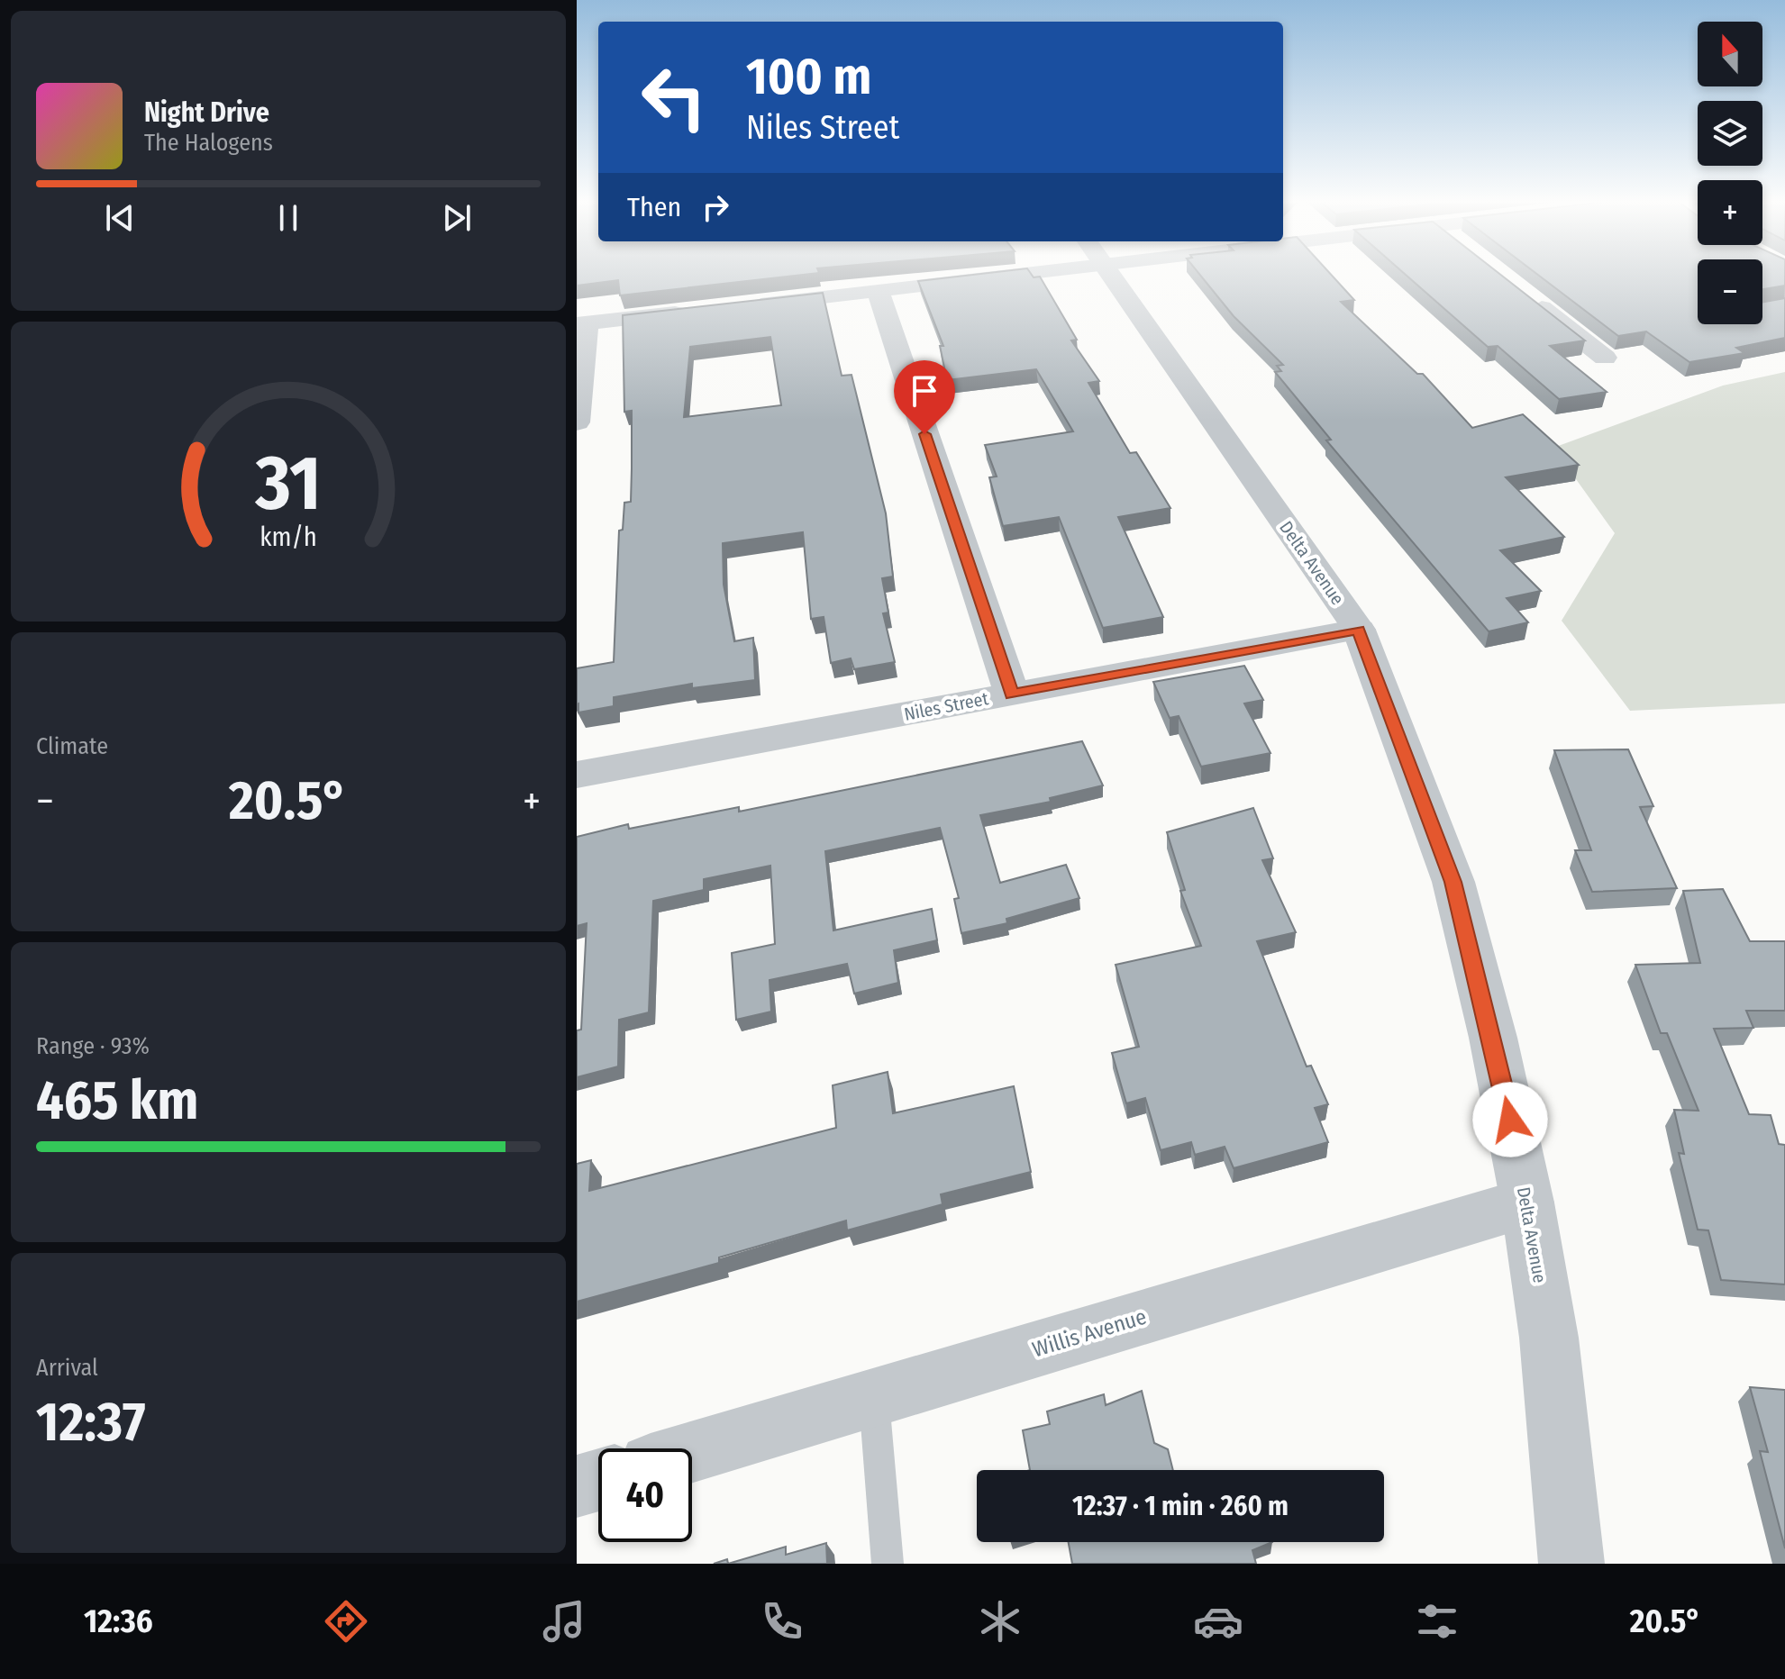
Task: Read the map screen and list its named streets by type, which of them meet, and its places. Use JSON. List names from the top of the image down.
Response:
{
  "streets": {
    "street": ["Delta Avenue", "Niles Street", "Willis Avenue"]
  },
  "crossings": [
    ["Delta Avenue", "Niles Street"],
    ["Delta Avenue", "Willis Avenue"]
  ],
  "north": "top",
  "page": {
    "map_buttons": ["+", "−"],
    "turn": ["100 m", "Niles Street"],
    "song": ["Night Drive", "The Halogens"],
    "then": "Then",
    "tile": [
      "Climate",
      ["Range · 93%", "465 km"],
      ["Arrival", "12:37"]
    ],
    "heat": ["−", "20.5°", "+"],
    "limit": "40",
    "trip": "12:37 · 1 min · 260 m",
    "tabs": ["12:36", "20.5°"],
    "gauge": ["31", "km/h"]
  }
}
